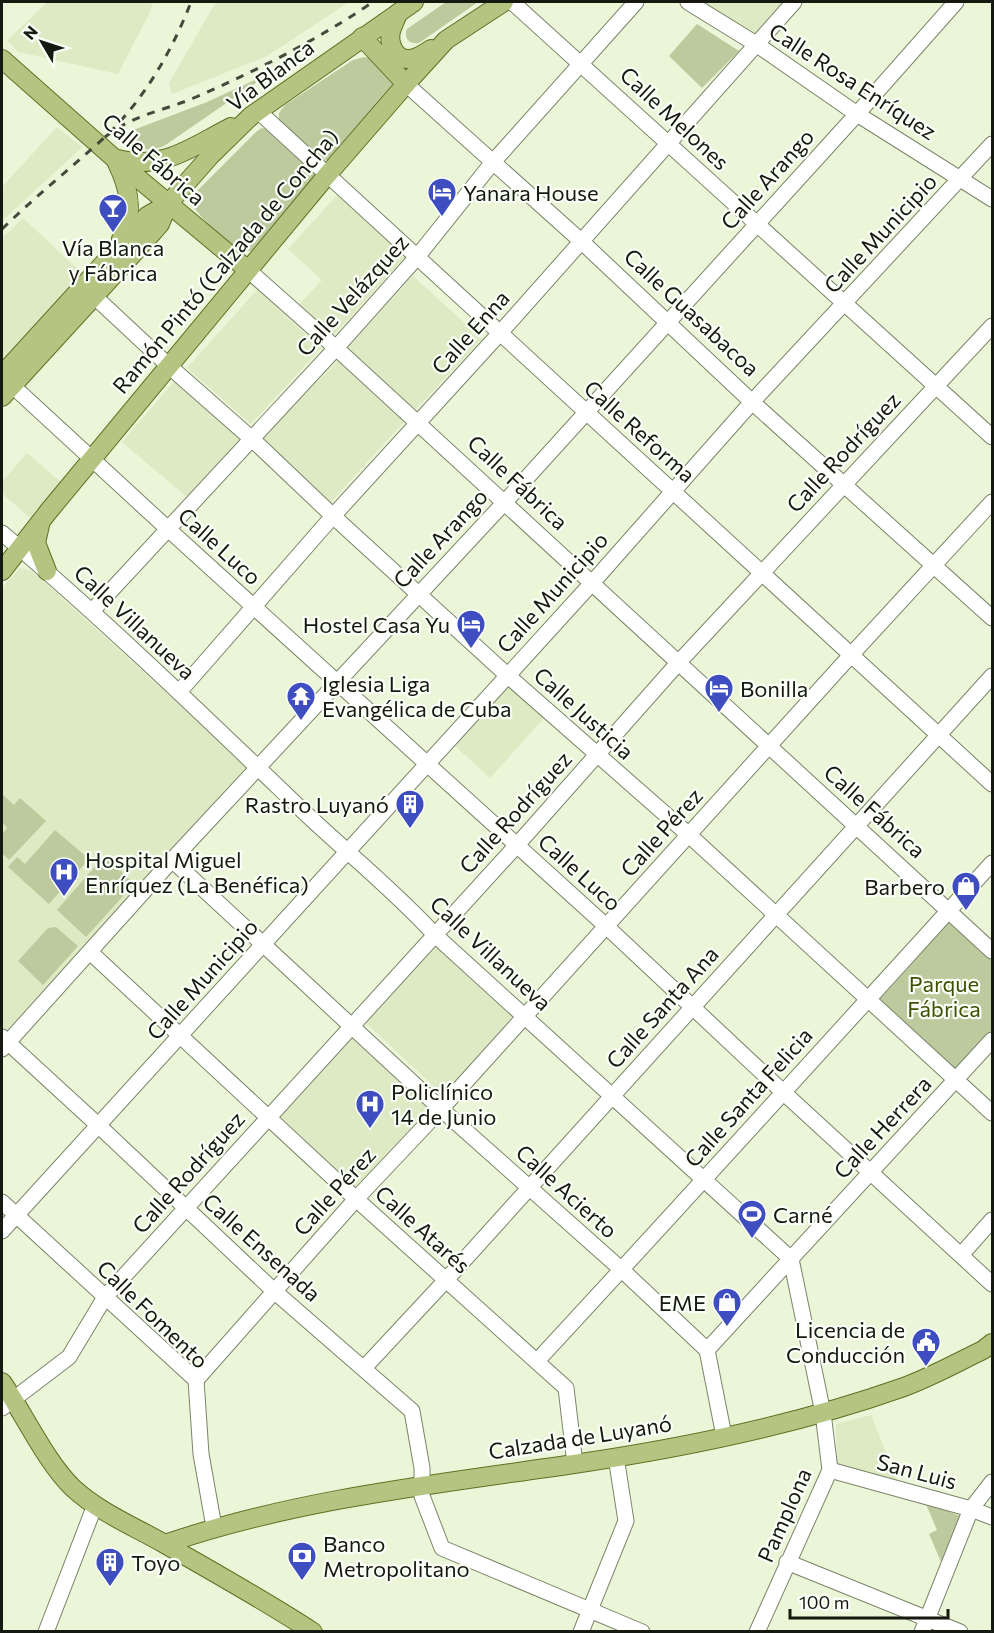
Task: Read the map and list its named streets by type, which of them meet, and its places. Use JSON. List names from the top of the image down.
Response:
{
  "streets": {
    "main road": [
      "Vía Blanca",
      "Calle Fábrica",
      "Ramón Pintó (Calzada de Concha)",
      "Calle Guasabacoa",
      "Calzada de Luyanó"
    ],
    "street": [
      "Calle Rosa Enríquez",
      "Calle Melones",
      "Calle Arango",
      "Calle Municipio",
      "Calle Velázquez",
      "Calle Enna",
      "Calle Reforma",
      "Calle Rodríguez",
      "Calle Luco",
      "Calle Villanueva",
      "Calle Justicia",
      "Calle Pérez",
      "Calle Santa Ana",
      "Calle Santa Felicia",
      "Calle Herrera",
      "Calle Acierto",
      "Calle Atarés",
      "Calle Ensenada",
      "Calle Fomento",
      "San Luis",
      "Pamplona"
    ]
  },
  "crossings": [
    ["Vía Blanca", "Calle Fábrica"],
    ["Vía Blanca", "Calle Guasabacoa"],
    ["Vía Blanca", "Calle Reforma"],
    ["Vía Blanca", "Calle Luco"],
    ["Vía Blanca", "Calle Justicia"],
    ["Calle Rosa Enríquez", "Calle Arango"],
    ["Calle Rosa Enríquez", "Calle Municipio"],
    ["Calle Rosa Enríquez", "Calle Enna"],
    ["Calle Melones", "Calle Arango"],
    ["Calle Melones", "Calle Municipio"],
    ["Calle Melones", "Calle Velázquez"],
    ["Calle Melones", "Calle Enna"],
    ["Calle Melones", "Calle Rodríguez"],
    ["Calle Fábrica", "Calle Arango"],
    ["Calle Fábrica", "Calle Municipio"],
    ["Calle Fábrica", "Ramón Pintó (Calzada de Concha)"],
    ["Calle Fábrica", "Calle Velázquez"],
    ["Calle Fábrica", "Calle Enna"],
    ["Calle Fábrica", "Calle Rodríguez"],
    ["Calle Fábrica", "Calle Pérez"],
    ["Calle Fábrica", "Calle Santa Ana"],
    ["Calle Fábrica", "Calle Santa Felicia"],
    ["Calle Arango", "Calle Guasabacoa"],
    ["Calle Arango", "Calle Reforma"],
    ["Calle Arango", "Calle Luco"],
    ["Calle Arango", "Calle Villanueva"],
    ["Calle Arango", "Calle Justicia"],
    ["Calle Arango", "Calle Acierto"],
    ["Calle Arango", "Calle Atarés"],
    ["Calle Arango", "Calle Ensenada"],
    ["Calle Municipio", "Calle Guasabacoa"],
    ["Calle Municipio", "Calle Reforma"],
    ["Calle Municipio", "Calle Luco"],
    ["Calle Municipio", "Calle Villanueva"],
    ["Calle Municipio", "Calle Justicia"],
    ["Calle Municipio", "Calle Acierto"],
    ["Calle Municipio", "Calle Atarés"],
    ["Calle Municipio", "Calle Ensenada"],
    ["Calle Municipio", "Calle Fomento"],
    ["Ramón Pintó (Calzada de Concha)", "Calle Guasabacoa"],
    ["Ramón Pintó (Calzada de Concha)", "Calle Reforma"],
    ["Ramón Pintó (Calzada de Concha)", "Calle Luco"],
    ["Ramón Pintó (Calzada de Concha)", "Calle Villanueva"],
    ["Ramón Pintó (Calzada de Concha)", "Calle Justicia"],
    ["Calle Velázquez", "Calle Guasabacoa"],
    ["Calle Velázquez", "Calle Reforma"],
    ["Calle Velázquez", "Calle Luco"],
    ["Calle Velázquez", "Calle Villanueva"],
    ["Calle Velázquez", "Calle Justicia"],
    ["Calle Guasabacoa", "Calle Enna"],
    ["Calle Guasabacoa", "Calle Rodríguez"],
    ["Calle Guasabacoa", "Calle Pérez"],
    ["Calle Enna", "Calle Reforma"],
    ["Calle Enna", "Calle Luco"],
    ["Calle Enna", "Calle Villanueva"],
    ["Calle Enna", "Calle Justicia"],
    ["Calle Reforma", "Calle Rodríguez"],
    ["Calle Reforma", "Calle Pérez"],
    ["Calle Reforma", "Calle Santa Ana"],
    ["Calle Rodríguez", "Calle Luco"],
    ["Calle Rodríguez", "Calle Villanueva"],
    ["Calle Rodríguez", "Calle Justicia"],
    ["Calle Rodríguez", "Calle Acierto"],
    ["Calle Rodríguez", "Calle Atarés"],
    ["Calle Rodríguez", "Calle Ensenada"],
    ["Calle Rodríguez", "Calle Fomento"],
    ["Calle Luco", "Calle Pérez"],
    ["Calle Luco", "Calle Santa Ana"],
    ["Calle Luco", "Calle Santa Felicia"],
    ["Calle Luco", "Calle Herrera"],
    ["Calle Villanueva", "Calle Pérez"],
    ["Calle Villanueva", "Calle Santa Ana"],
    ["Calle Villanueva", "Calle Santa Felicia"],
    ["Calle Villanueva", "Calle Herrera"],
    ["Calle Justicia", "Calle Pérez"],
    ["Calle Justicia", "Calle Santa Ana"],
    ["Calle Justicia", "Calle Santa Felicia"],
    ["Calle Justicia", "Calle Herrera"],
    ["Calle Pérez", "Calle Acierto"],
    ["Calle Pérez", "Calle Atarés"],
    ["Calle Pérez", "Calle Ensenada"],
    ["Calle Pérez", "Calle Fomento"],
    ["Calle Santa Ana", "Calle Acierto"],
    ["Calle Santa Ana", "Calle Atarés"],
    ["Calle Santa Ana", "Calle Ensenada"],
    ["Calle Santa Felicia", "Calle Acierto"],
    ["Calle Santa Felicia", "Calle Atarés"],
    ["Calle Herrera", "Calle Acierto"],
    ["Calle Atarés", "Calzada de Luyanó"],
    ["Calle Ensenada", "Calzada de Luyanó"],
    ["Calle Fomento", "Calzada de Luyanó"],
    ["Calzada de Luyanó", "Pamplona"],
    ["San Luis", "Pamplona"]
  ],
  "parks": ["Parque Fábrica"],
  "places": {
    "hotel": ["Yanara House", "Hostel Casa Yu", "Bonilla"],
    "bar": ["Vía Blanca y Fábrica"],
    "temple": ["Iglesia Liga Evangélica de Cuba"],
    "building": ["Rastro Luyanó", "Toyo"],
    "hospital": ["Hospital Miguel Enríquez (La Benéfica)", "Policlínico 14 de Junio"],
    "shop": ["Barbero", "EME"],
    "sports": ["Carné"],
    "public building": ["Licencia de Conducción"],
    "bank": ["Banco Metropolitano"]
  },
  "scale_bar": "100 m",
  "north": "top left"
}
